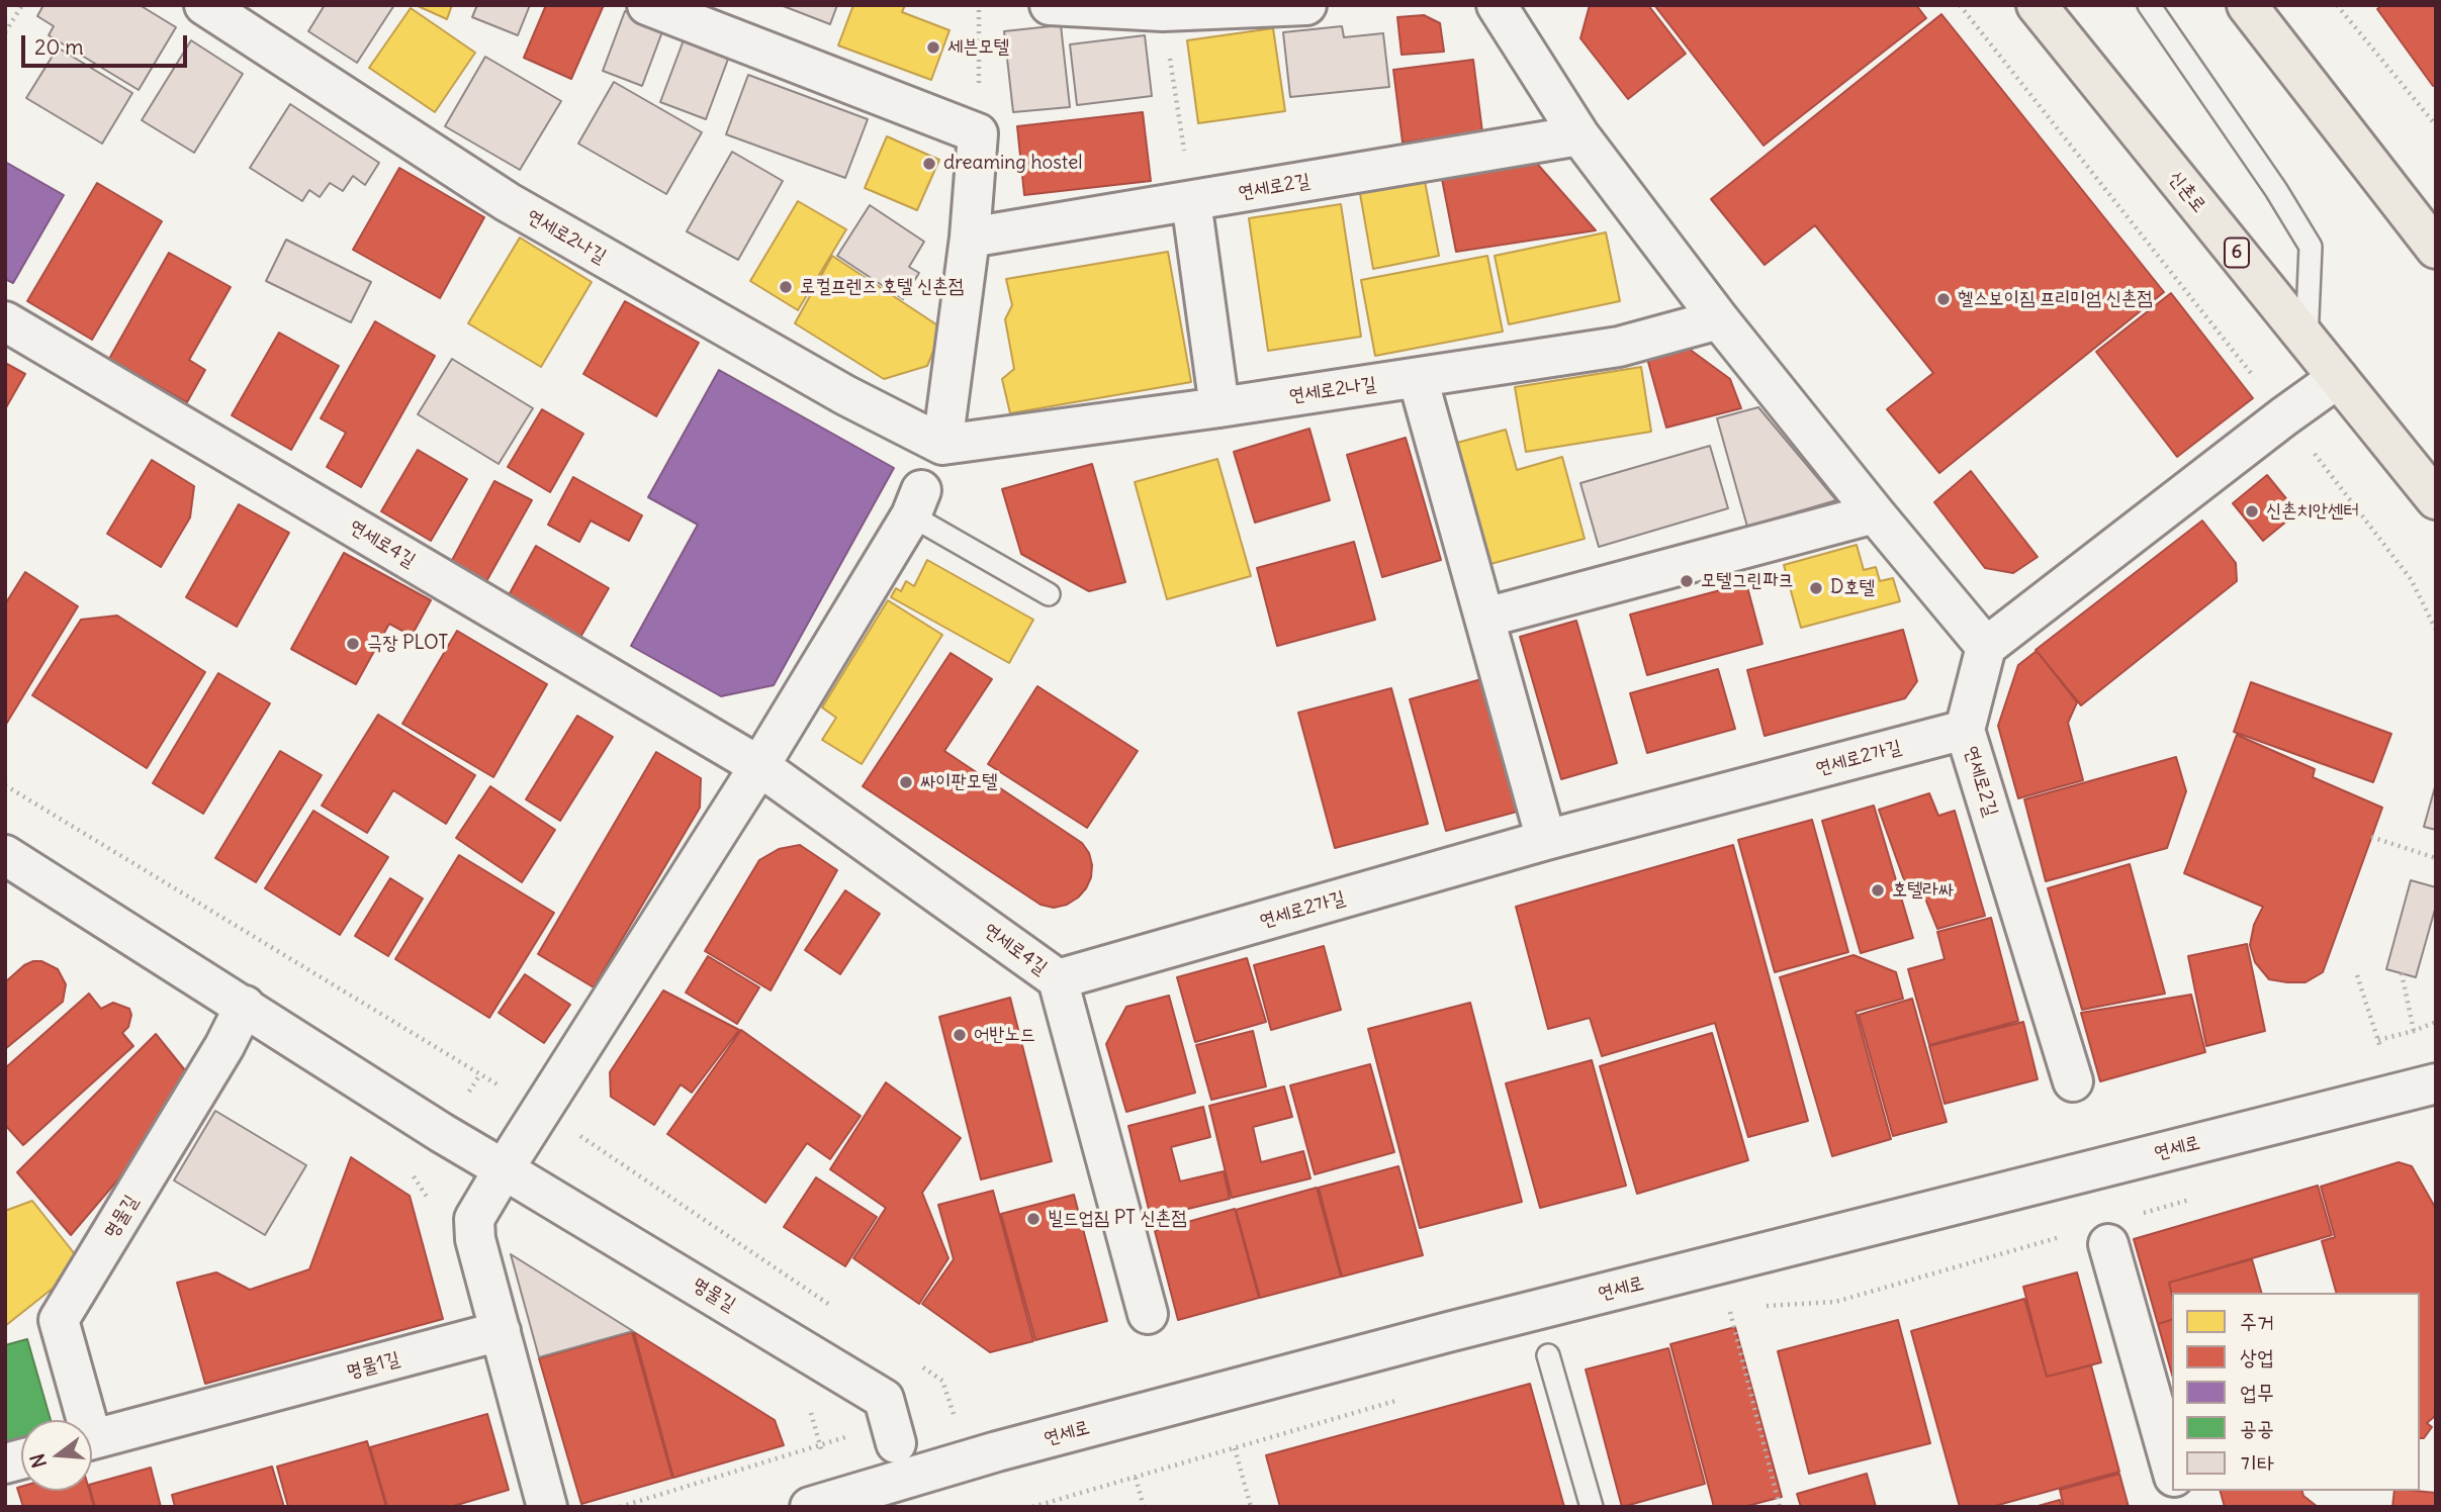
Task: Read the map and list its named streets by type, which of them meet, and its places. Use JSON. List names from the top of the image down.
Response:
{
  "streets": {
    "main road": ["신촌로", "6"],
    "street": [
      "연세로2길",
      "연세로2나길",
      "연세로4길",
      "연세로2가길",
      "연세로",
      "명물길",
      "명물1길"
    ]
  },
  "crossings": [
    ["연세로2길", "연세로2가길"],
    ["연세로4길", "연세로2가길"]
  ],
  "places": [
    "세븐모텔",
    "dreaming hostel",
    "로컬프렌즈 호텔 신촌점",
    "헬스보이짐 프리미엄 신촌점",
    "신촌치안센터",
    "모텔그린파크",
    "D호텔",
    "극장 PLOT",
    "싸이판모텔",
    "호텔라싸",
    "어반노드",
    "빌드업짐 PT 신촌점"
  ],
  "legend": [
    "주거",
    "상업",
    "업무",
    "공공",
    "기타"
  ],
  "scale_bar": "20 m",
  "north": "left"
}
